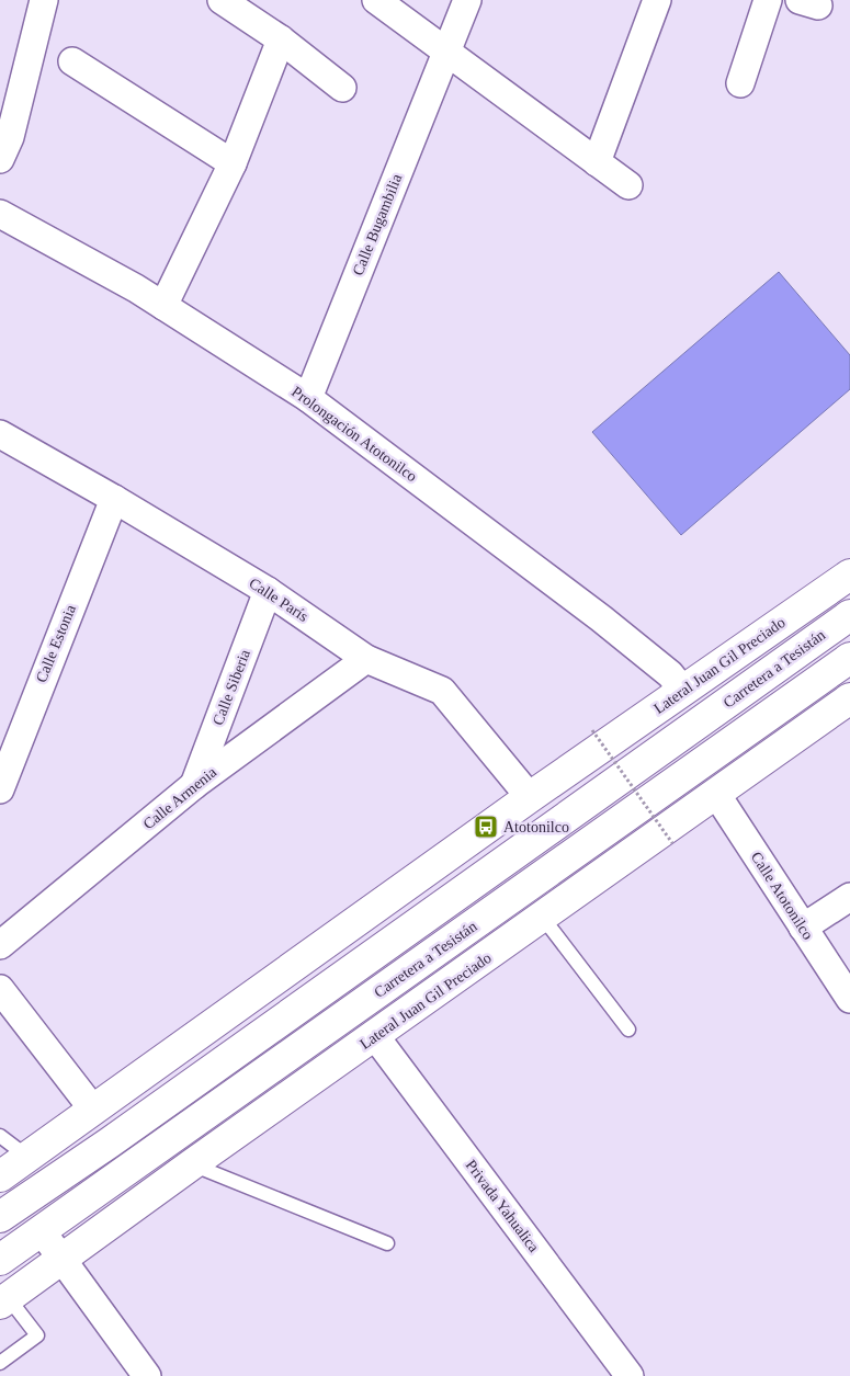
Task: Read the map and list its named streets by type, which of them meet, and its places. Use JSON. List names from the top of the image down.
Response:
{
  "streets": {
    "main road": ["Lateral Juan Gil Preciado", "Carretera a Tesistán"],
    "street": [
      "Calle Bugambilia",
      "Prolongación Atotonilco",
      "Calle París",
      "Calle Estonia",
      "Calle Siberia",
      "Calle Armenia",
      "Calle Atotonilco",
      "Privada Yahualica"
    ]
  },
  "crossings": [
    ["Calle Bugambilia", "Prolongación Atotonilco"],
    ["Prolongación Atotonilco", "Lateral Juan Gil Preciado"],
    ["Calle París", "Calle Estonia"],
    ["Calle París", "Lateral Juan Gil Preciado"],
    ["Calle París", "Calle Siberia"],
    ["Calle París", "Calle Armenia"],
    ["Lateral Juan Gil Preciado", "Calle Atotonilco"],
    ["Lateral Juan Gil Preciado", "Privada Yahualica"],
    ["Calle Siberia", "Calle Armenia"]
  ],
  "places": {
    "bus stop": ["Atotonilco"]
  }
}
